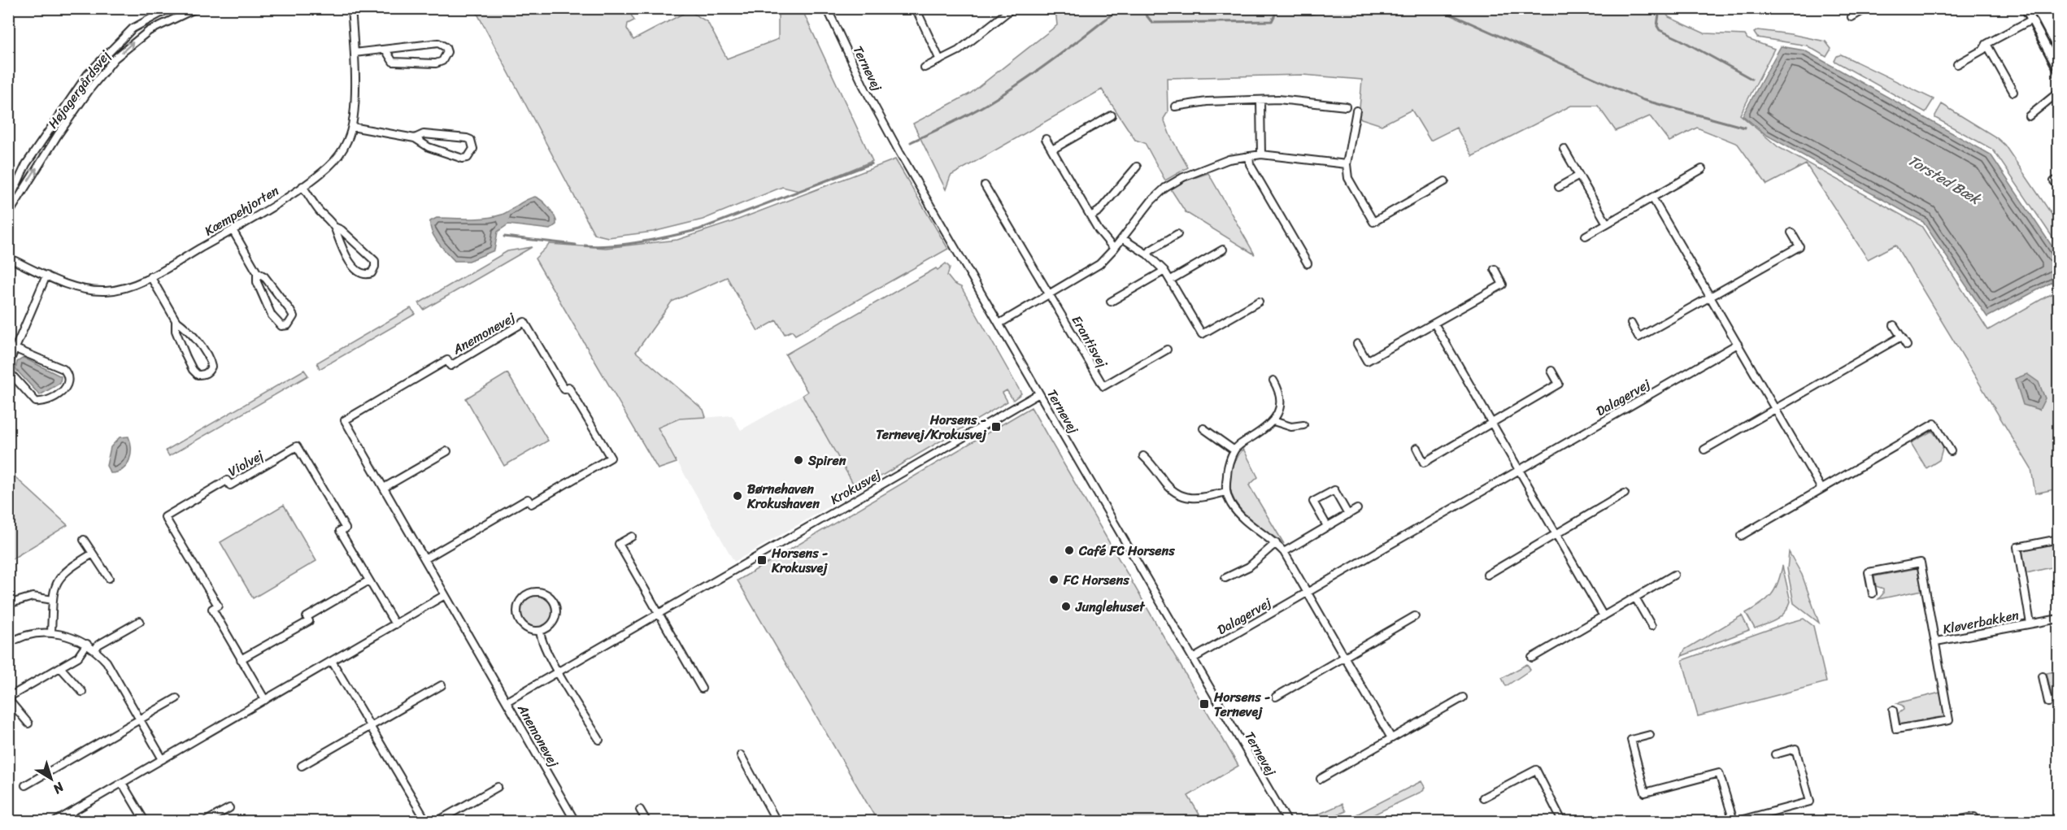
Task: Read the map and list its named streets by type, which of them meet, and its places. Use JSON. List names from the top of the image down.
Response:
{
  "streets": {
    "street": [
      "Ternevej",
      "Højagergårdsvej",
      "Kæmpehjorten",
      "Anemonevej",
      "Erantisvej",
      "Dalagervej",
      "Violvej",
      "Krokusvej",
      "Kløverbakken"
    ]
  },
  "crossings": [
    ["Ternevej", "Dalagervej"],
    ["Ternevej", "Krokusvej"],
    ["Anemonevej", "Krokusvej"]
  ],
  "water": ["Torsted Bæk"],
  "places": {
    "transit": ["Horsens - Ternevej/Krokusvej", "Horsens - Krokusvej", "Horsens - Ternevej"],
    "other": [
      "Spiren",
      "Børnehaven Krokushaven",
      "Café FC Horsens",
      "FC Horsens",
      "Junglehuset"
    ]
  },
  "north": "bottom right"
}
